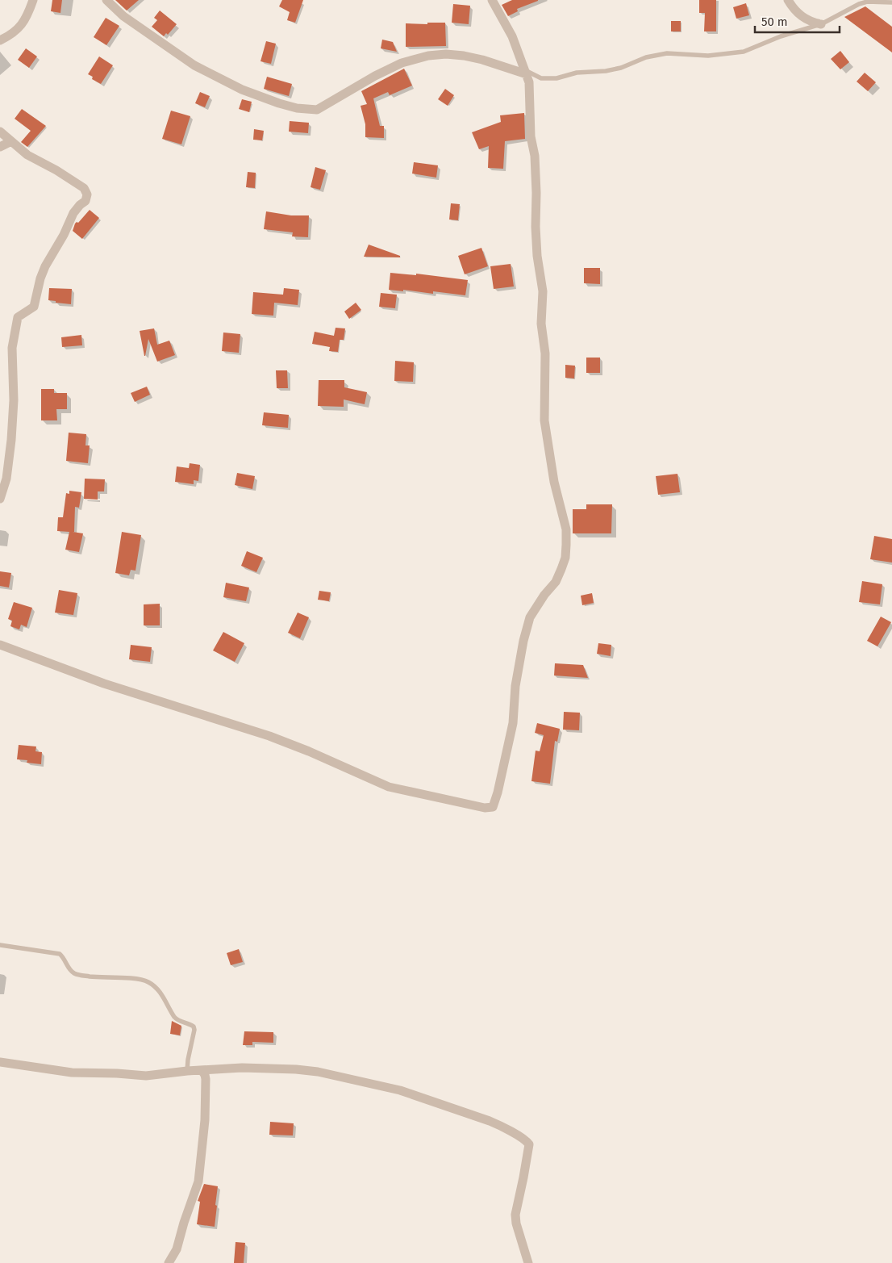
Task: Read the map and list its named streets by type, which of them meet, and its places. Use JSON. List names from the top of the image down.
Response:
{
  "scale_bar": "50 m"
}
